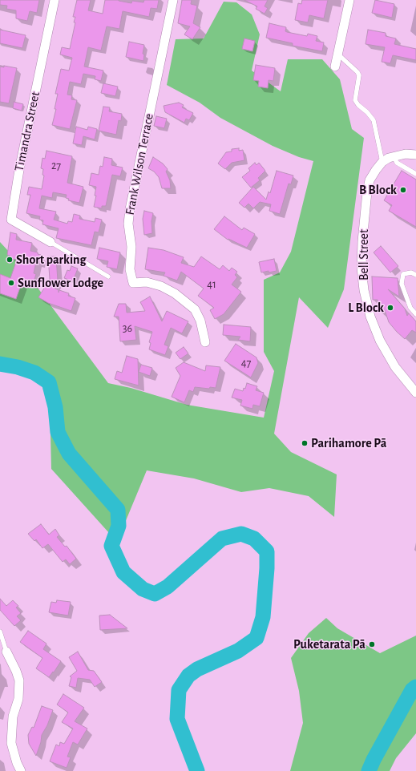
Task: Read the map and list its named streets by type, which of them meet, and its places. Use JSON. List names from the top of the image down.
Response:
{
  "streets": {
    "street": ["Timandra Street", "Frank Wilson Terrace", "Bell Street"]
  },
  "places": [
    "B Block",
    "Short parking",
    "Sunflower Lodge",
    "L Block",
    "Parihamore Pā",
    "Puketarata Pā"
  ],
  "house_numbers": [
    "27",
    "41",
    "36",
    "47"
  ]
}
